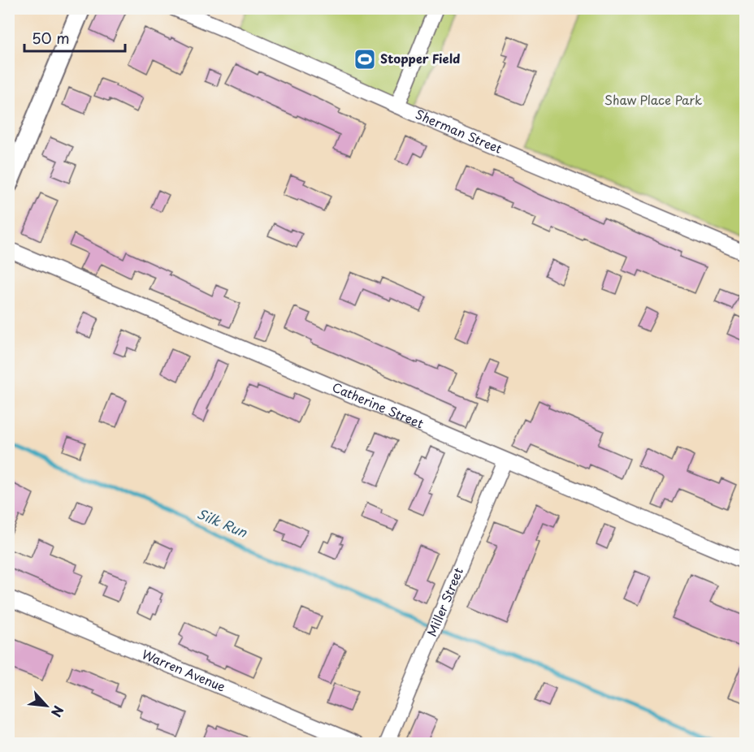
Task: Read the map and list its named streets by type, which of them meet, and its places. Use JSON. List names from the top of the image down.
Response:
{
  "streets": {
    "street": [
      "Sherman Street",
      "Catherine Street",
      "Miller Street",
      "Warren Avenue"
    ]
  },
  "crossings": [
    ["Catherine Street", "Miller Street"]
  ],
  "water": ["Silk Run"],
  "parks": ["Shaw Place Park"],
  "places": {
    "sports": ["Stopper Field"]
  },
  "scale_bar": "50 m",
  "north": "bottom right"
}
